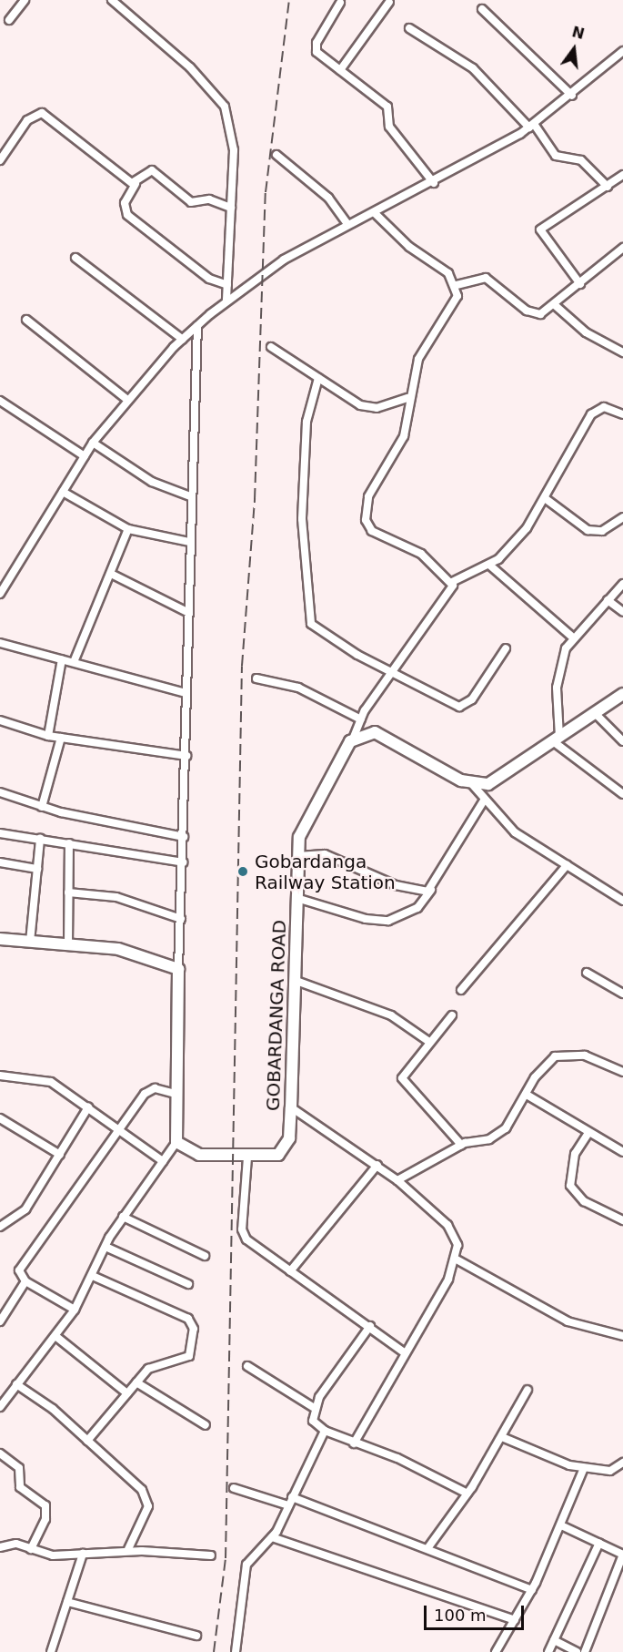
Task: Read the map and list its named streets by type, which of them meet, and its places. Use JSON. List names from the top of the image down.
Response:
{
  "streets": {
    "main road": ["GOBARDANGA ROAD"]
  },
  "places": ["Gobardanga Railway Station"],
  "scale_bar": "100 m",
  "north": "top"
}
